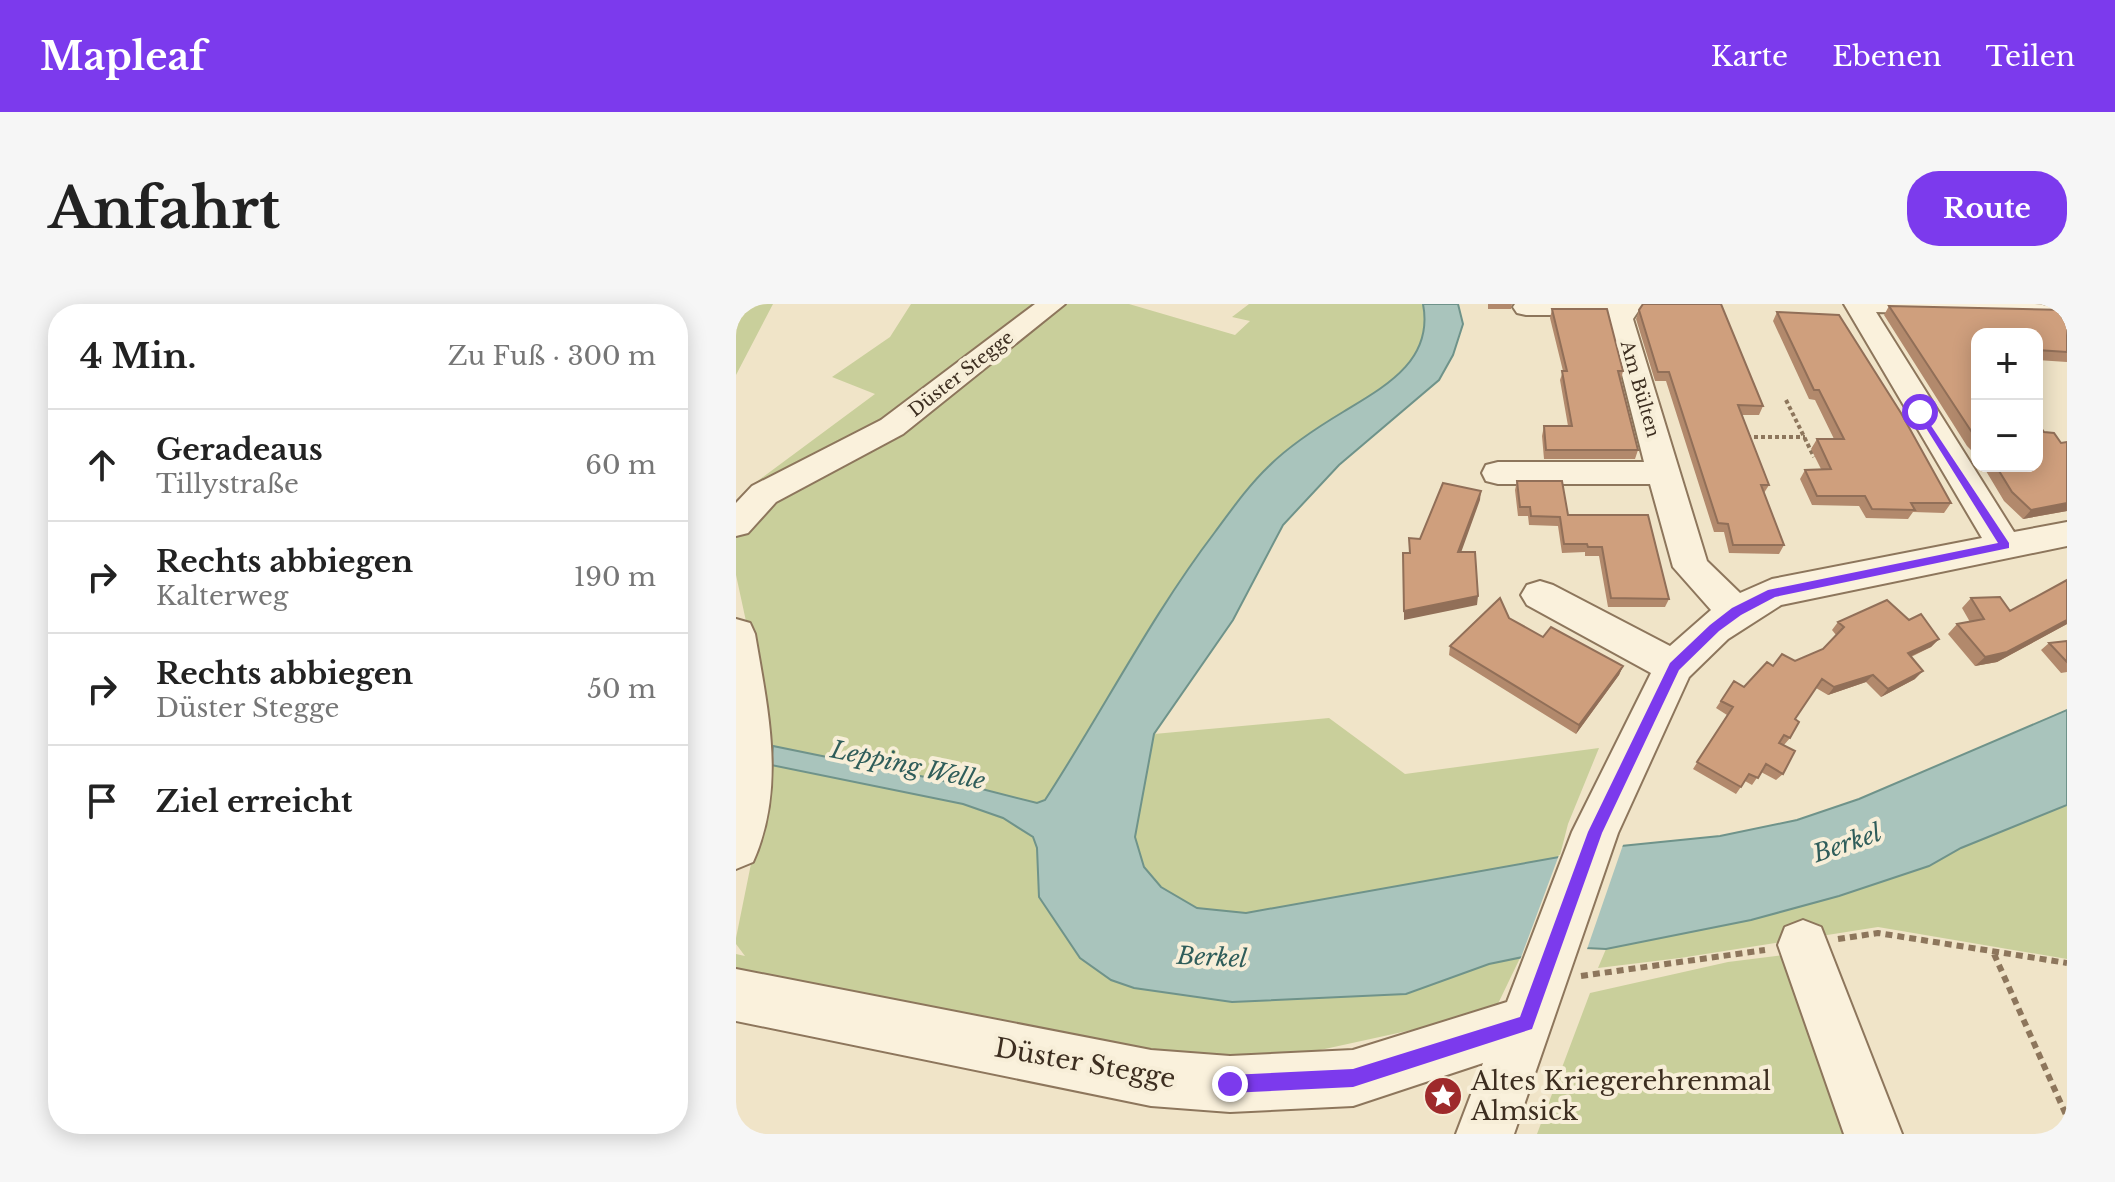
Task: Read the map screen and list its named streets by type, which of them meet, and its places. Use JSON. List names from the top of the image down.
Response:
{
  "streets": {
    "street": ["Düster Stegge", "Am Bülten"]
  },
  "water": ["Lepping Welle", "Berkel"],
  "places": {
    "place": ["Altes Kriegerehrenmal Almsick"]
  },
  "page": {
    "header": "Mapleaf",
    "nav": ["Karte", "Ebenen", "Teilen"],
    "buttons": "Route",
    "title": "Anfahrt",
    "heading": ["4 Min.", "Zu Fuß · 300 m"],
    "map_buttons": ["+", "−"],
    "list": [
      ["Geradeaus", "Tillystraße", "60 m"],
      ["Rechts abbiegen", "Kalterweg", "190 m"],
      ["Rechts abbiegen", "Düster Stegge", "50 m"],
      "Ziel erreicht"
    ]
  }
}
